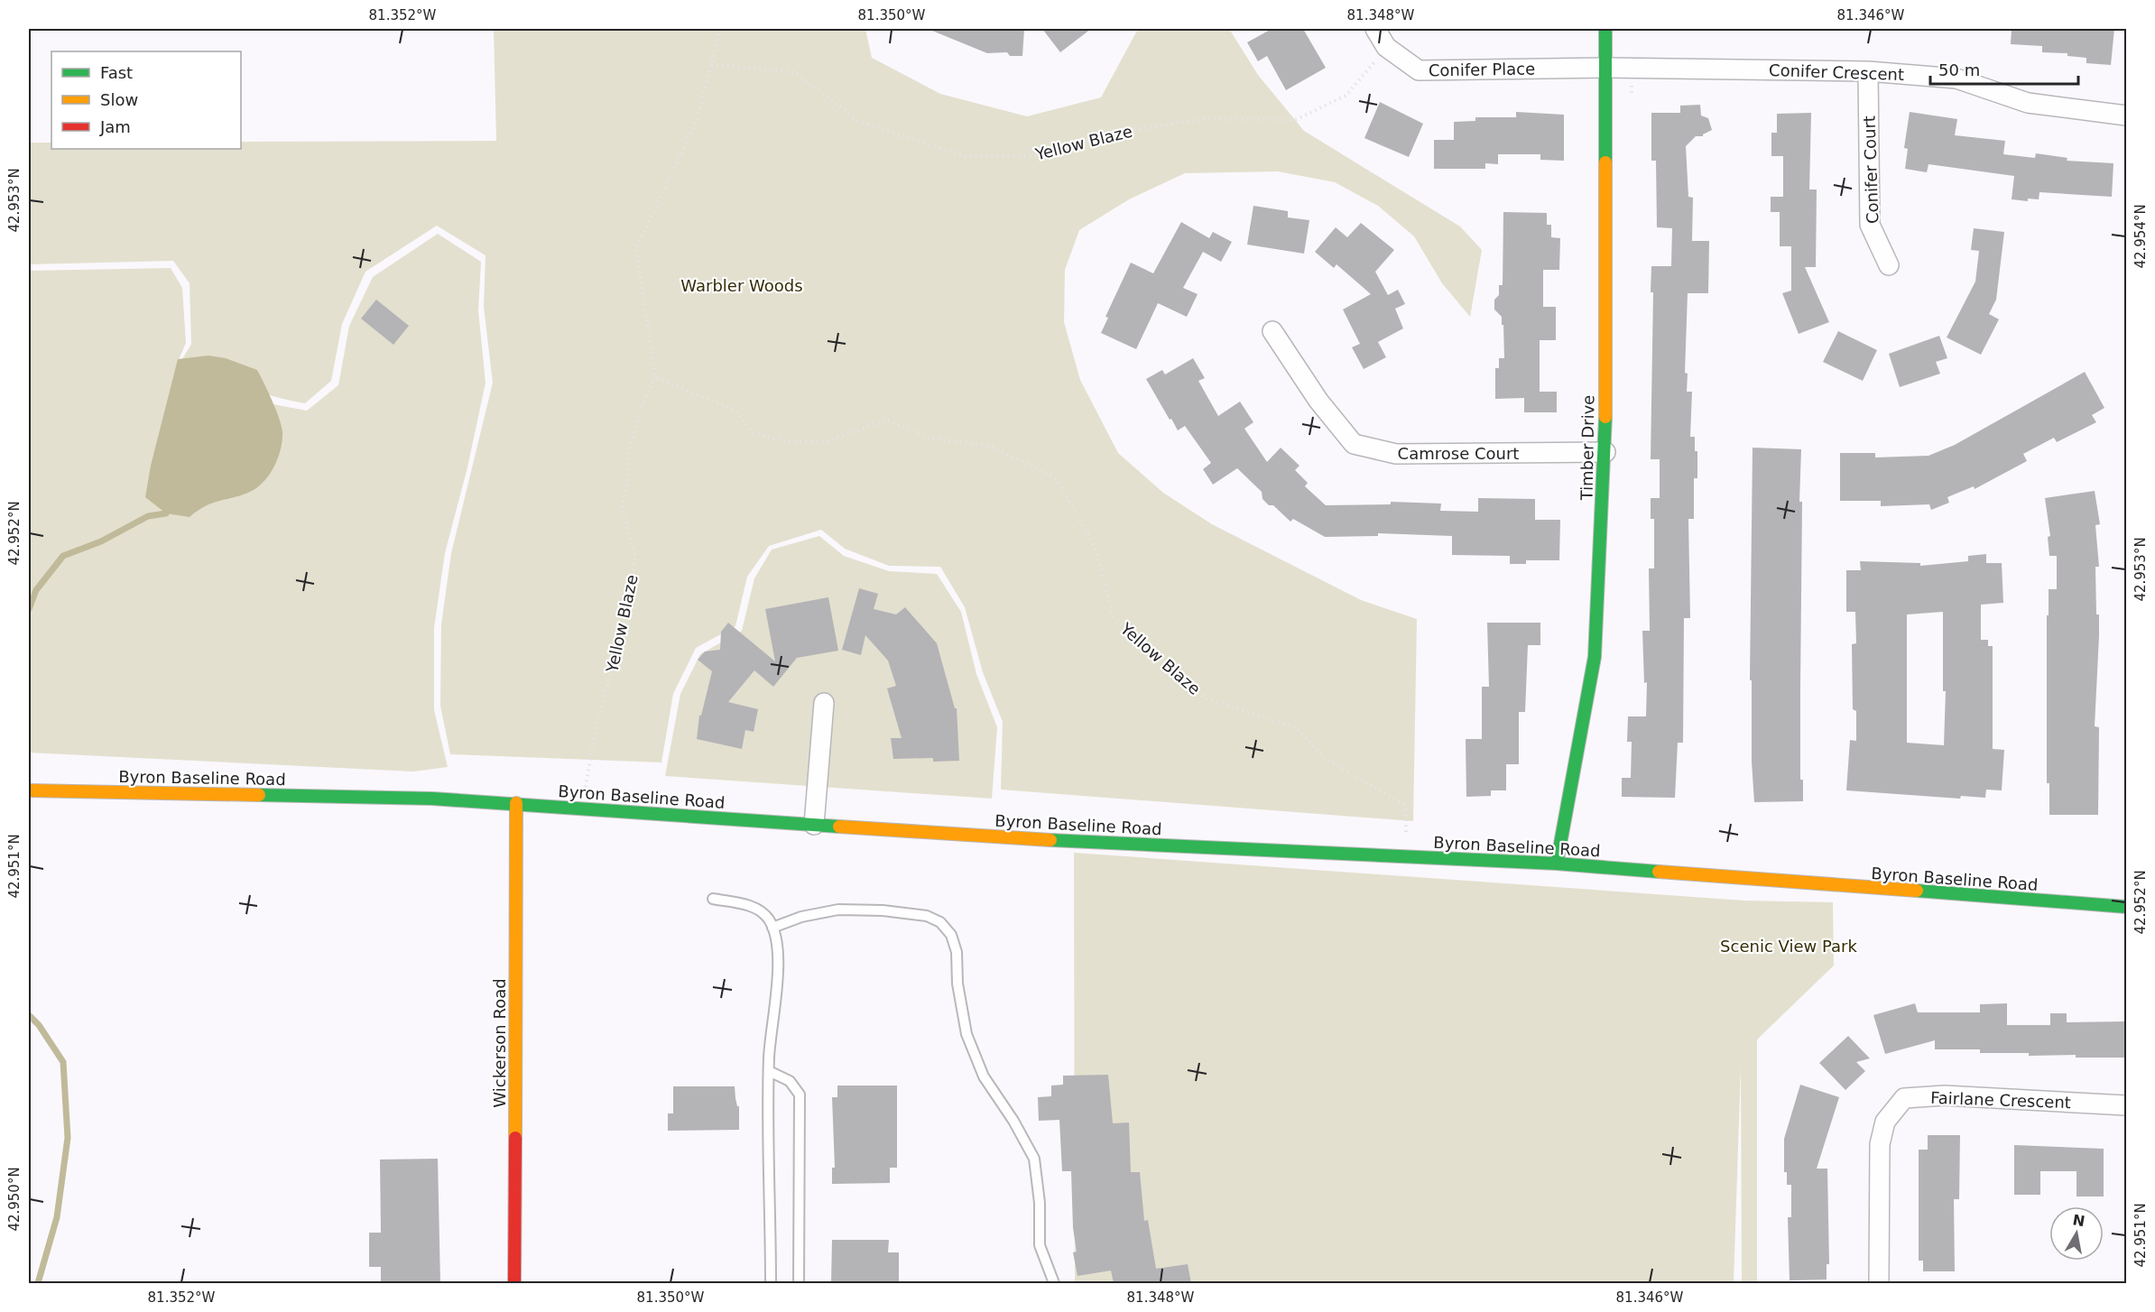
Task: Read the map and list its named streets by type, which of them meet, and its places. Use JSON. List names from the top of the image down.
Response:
{
  "streets": {
    "main road": ["Timber Drive", "Byron Baseline Road", "Wickerson Road"],
    "street": [
      "Conifer Place",
      "Conifer Crescent",
      "Conifer Court",
      "Camrose Court",
      "Fairlane Crescent"
    ],
    "path": ["Yellow Blaze"]
  },
  "crossings": [
    ["Conifer Place", "Conifer Crescent"],
    ["Conifer Place", "Yellow Blaze"],
    ["Conifer Place", "Timber Drive"],
    ["Conifer Crescent", "Conifer Court"],
    ["Conifer Crescent", "Timber Drive"],
    ["Yellow Blaze", "Byron Baseline Road"],
    ["Timber Drive", "Camrose Court"],
    ["Timber Drive", "Byron Baseline Road"],
    ["Byron Baseline Road", "Wickerson Road"]
  ],
  "parks": ["Warbler Woods", "Scenic View Park"],
  "legend": ["Fast", "Slow", "Jam"],
  "scale_bar": "50 m",
  "north": "top",
  "coordinates": [
    "81.352°W",
    "81.350°W",
    "81.348°W",
    "81.346°W",
    "42.953°N",
    "42.954°N",
    "42.952°N",
    "42.951°N",
    "42.950°N"
  ]
}
